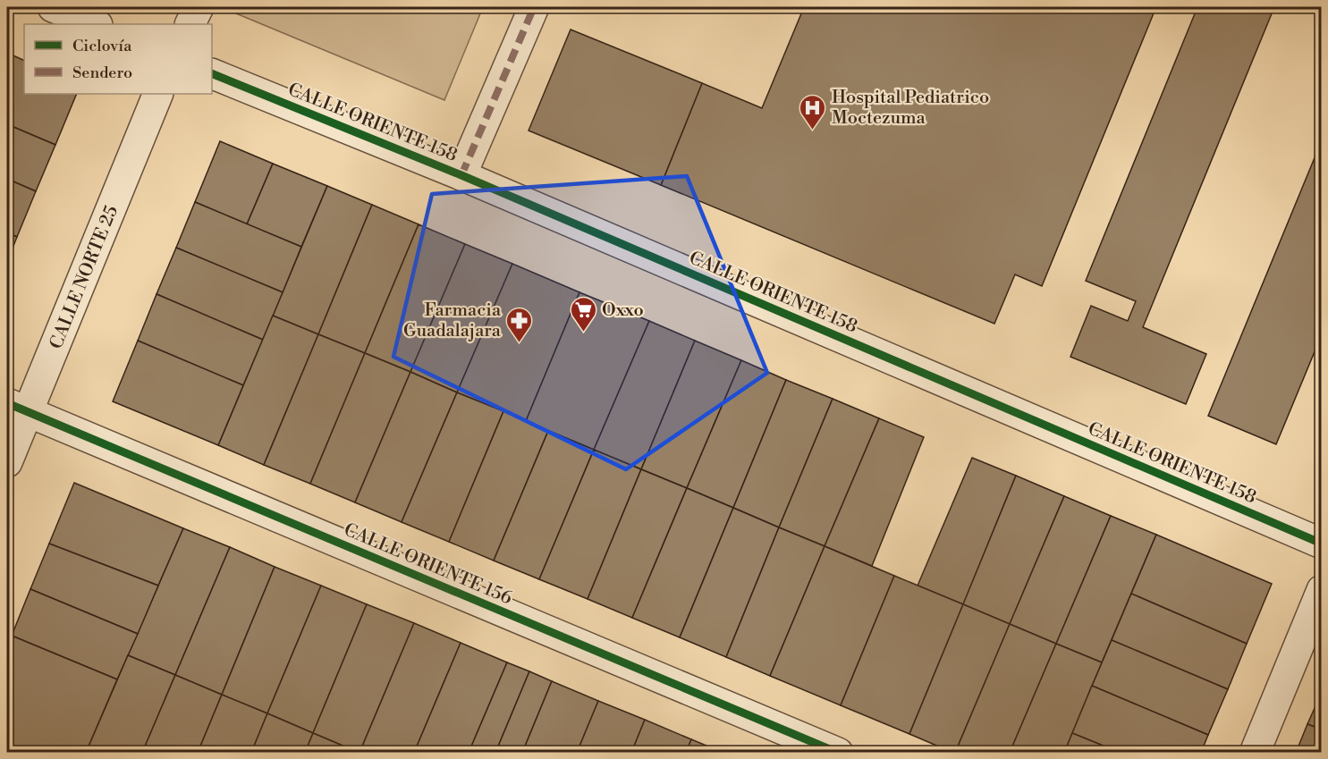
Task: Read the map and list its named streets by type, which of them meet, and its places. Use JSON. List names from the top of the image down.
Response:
{
  "streets": {
    "street": ["CALLE ORIENTE 158", "CALLE NORTE 25", "CALLE ORIENTE 156"]
  },
  "crossings": [
    ["CALLE NORTE 25", "CALLE ORIENTE 156"]
  ],
  "places": {
    "hospital": ["Hospital Pediatrico Moctezuma"],
    "supermarket": ["Oxxo"],
    "pharmacy": ["Farmacia Guadalajara"]
  },
  "legend": ["Ciclovía", "Sendero"]
}
